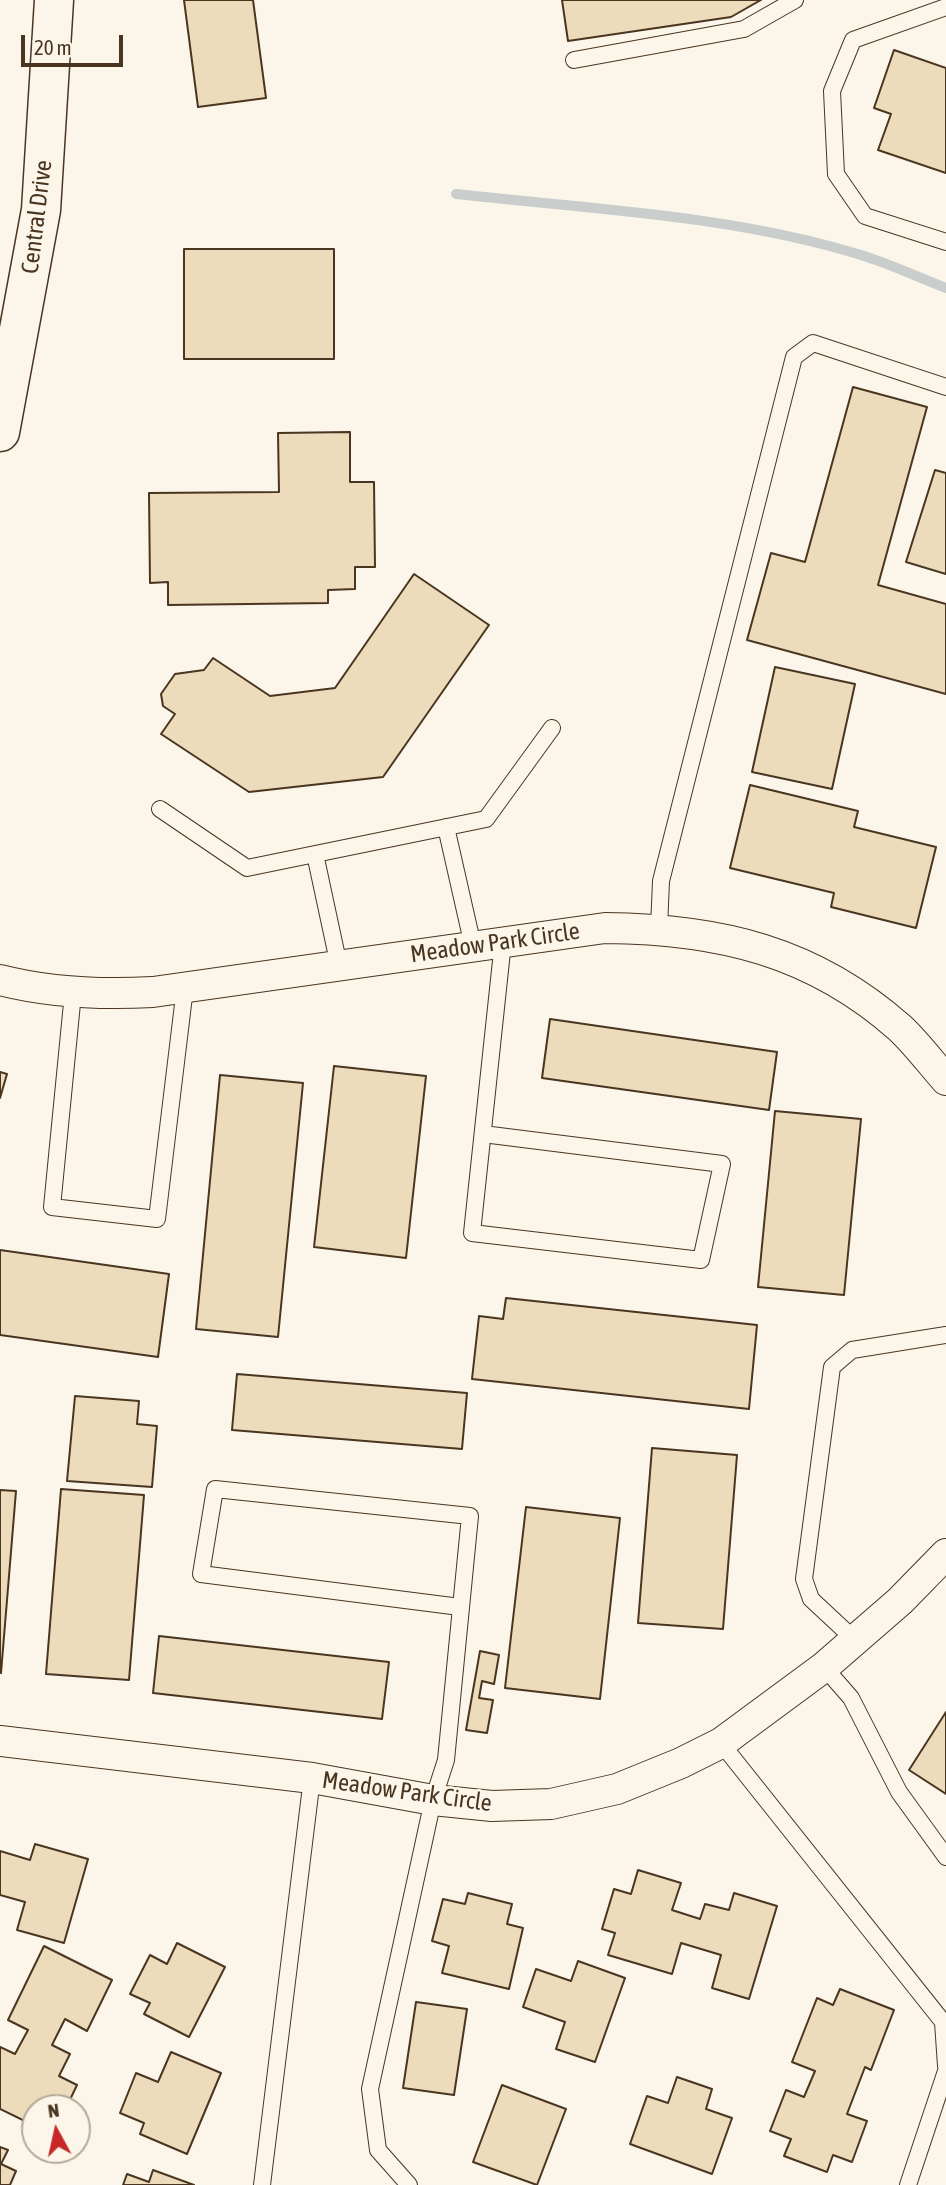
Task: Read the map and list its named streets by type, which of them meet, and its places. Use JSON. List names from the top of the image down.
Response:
{
  "streets": {
    "main road": ["Central Drive"],
    "street": ["Meadow Park Circle"]
  },
  "scale_bar": "20 m",
  "north": "top"
}
